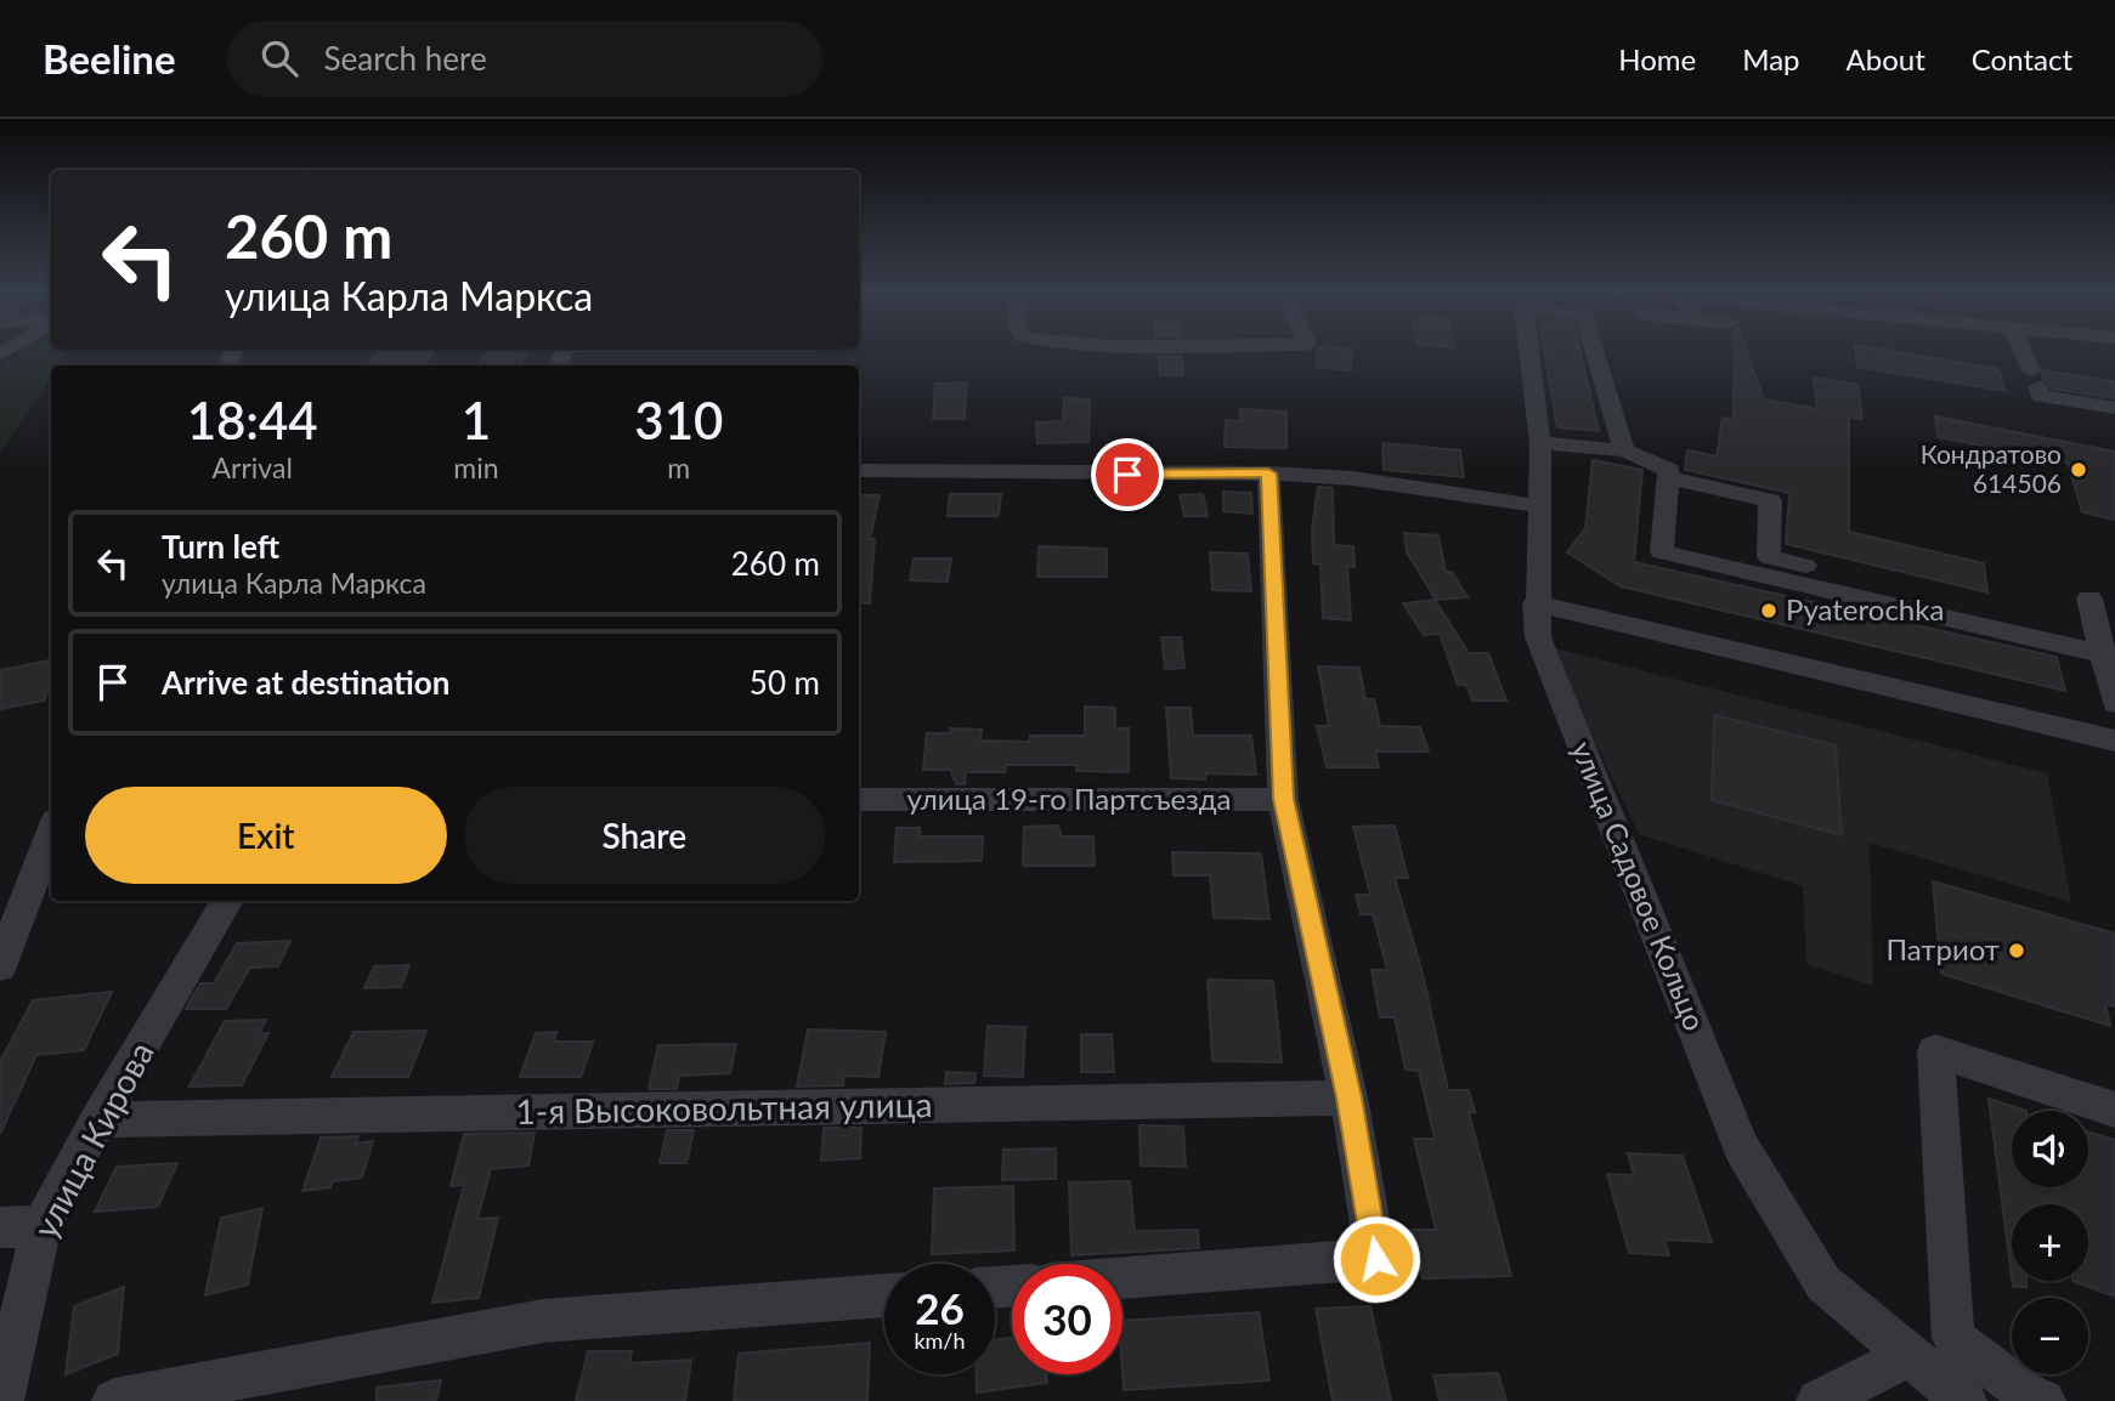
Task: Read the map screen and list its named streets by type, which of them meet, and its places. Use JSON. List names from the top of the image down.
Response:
{
  "streets": {
    "street": [
      "улица 19-го Партсъезда",
      "улица Садовое Кольцо",
      "1-я Высоковольтная улица",
      "улица Кирова"
    ]
  },
  "crossings": [
    ["1-я Высоковольтная улица", "улица Кирова"]
  ],
  "places": ["Кондратово 614506", "Pyaterochka", "Патриот"],
  "page": {
    "header": "Beeline",
    "search": "Search here",
    "nav": [
      "Home",
      "Map",
      "About",
      "Contact"
    ],
    "turn": ["260 m", "улица Карла Маркса"],
    "eta": [
      "18:44",
      "Arrival",
      "1",
      "min",
      "310",
      "m"
    ],
    "list": [
      {
        "name": "Turn left",
        "note": "улица Карла Маркса",
        "value": "260 m"
      },
      {
        "name": "Arrive at destination",
        "value": "50 m"
      }
    ],
    "buttons": ["Exit", "Share"],
    "map_buttons": ["+", "−"],
    "speed": "26 km/h",
    "limit": "30"
  }
}
